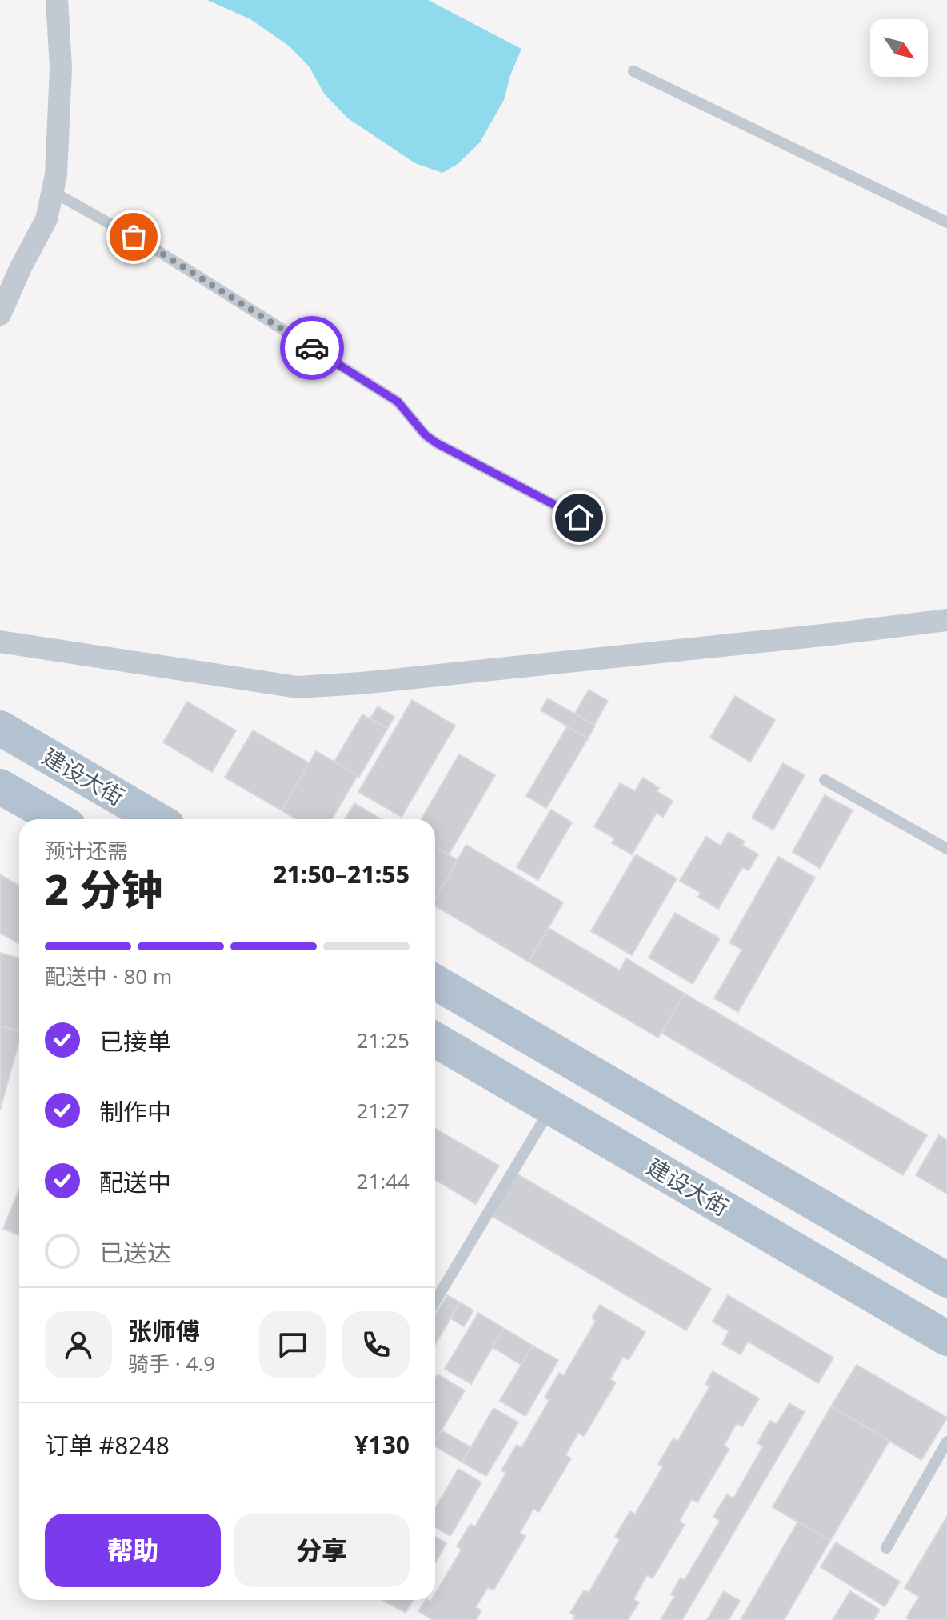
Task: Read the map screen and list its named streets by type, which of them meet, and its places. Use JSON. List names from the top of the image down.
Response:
{
  "streets": {
    "main road": ["建设大街"]
  },
  "north": "bottom right",
  "page": {
    "heading": ["2 分钟", "预计还需", "21:50–21:55"],
    "panel": [
      "张师傅",
      "骑手 · 4.9",
      "订单 #8248",
      "¥130"
    ],
    "bar": "配送中 · 80 m",
    "list": [
      ["已接单", "21:25"],
      ["制作中", "21:27"],
      ["配送中", "21:44"],
      "已送达"
    ],
    "buttons": ["帮助", "分享"]
  }
}
